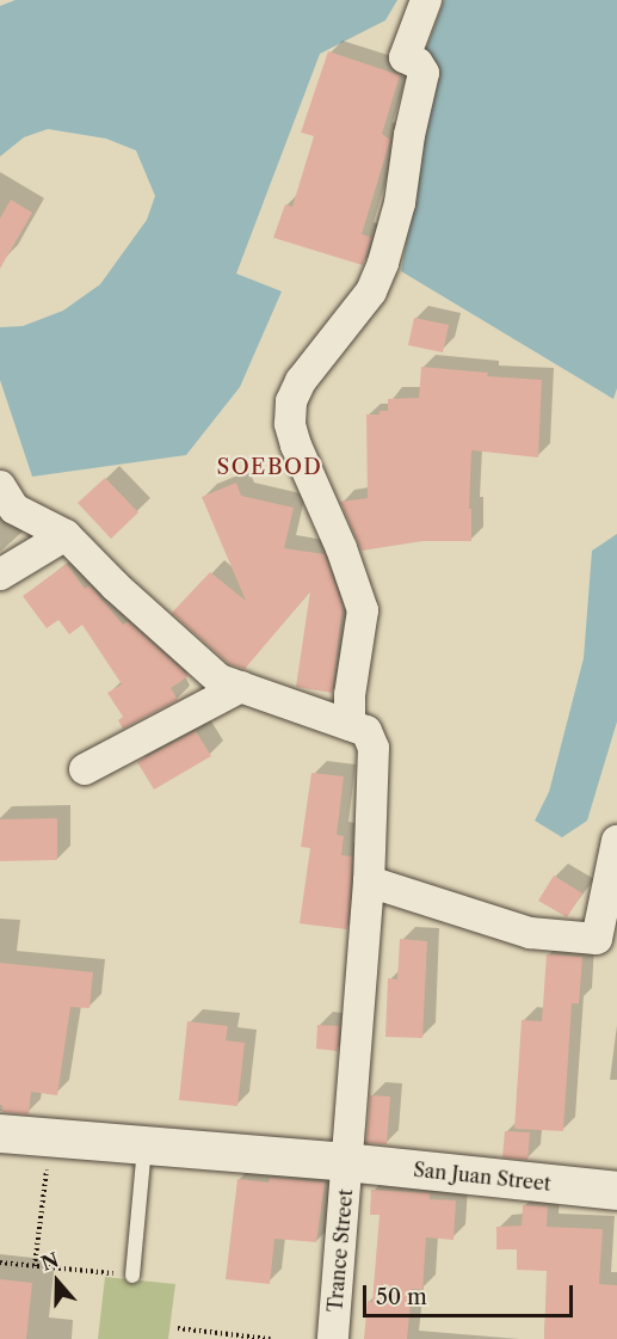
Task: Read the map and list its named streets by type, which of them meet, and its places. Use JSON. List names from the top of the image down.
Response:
{
  "streets": {
    "street": ["San Juan Street", "Trance Street"]
  },
  "crossings": [
    ["San Juan Street", "Trance Street"]
  ],
  "districts": ["SOEBOD"],
  "scale_bar": "50 m",
  "north": "top"
}
